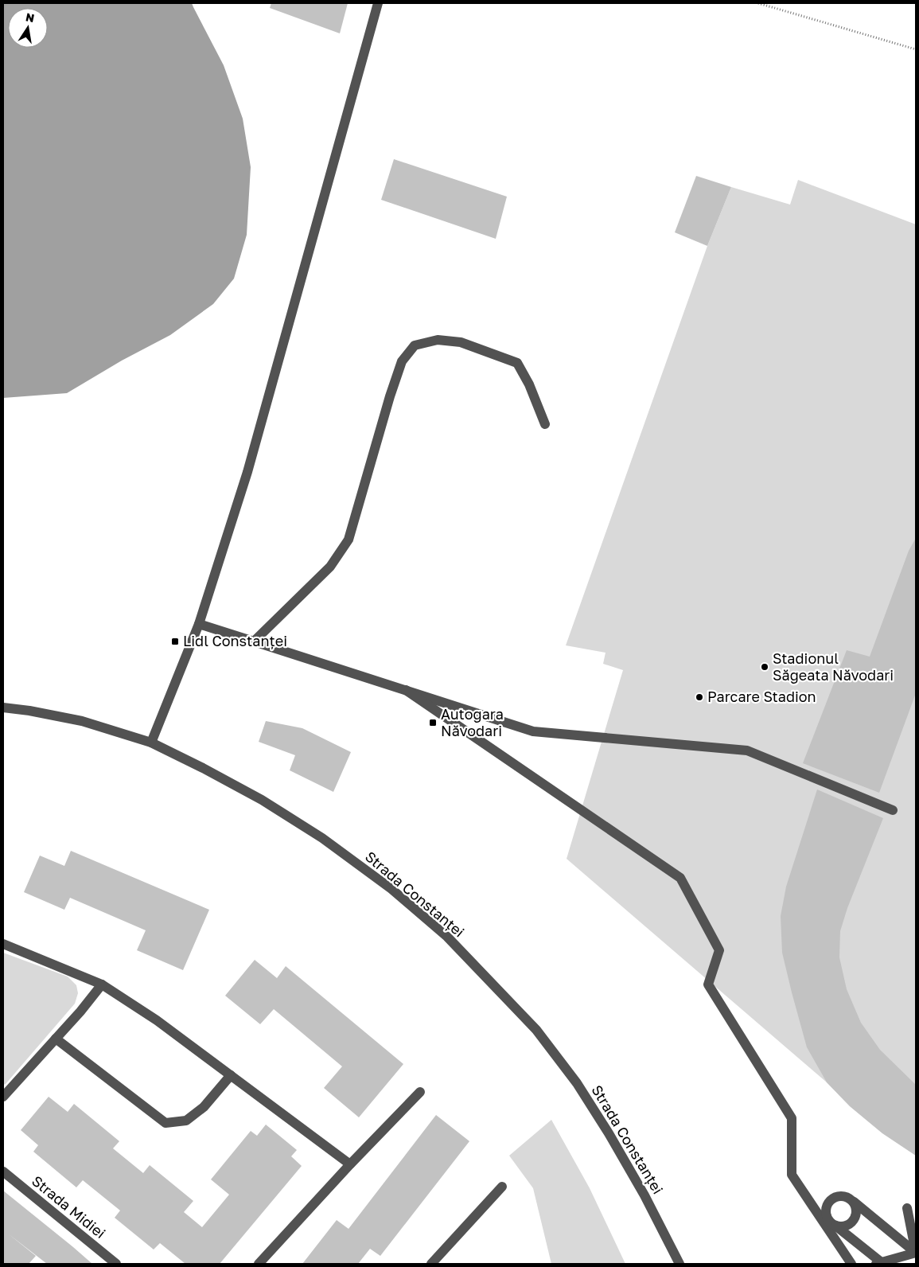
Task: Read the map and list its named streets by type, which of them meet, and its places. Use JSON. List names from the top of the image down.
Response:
{
  "streets": {
    "street": ["Strada Constanței", "Strada Midiei"]
  },
  "places": {
    "transit": ["Lidl Constanței", "Autogara Năvodari"],
    "other": ["Stadionul Săgeata Năvodari", "Parcare Stadion"]
  },
  "north": "top"
}
